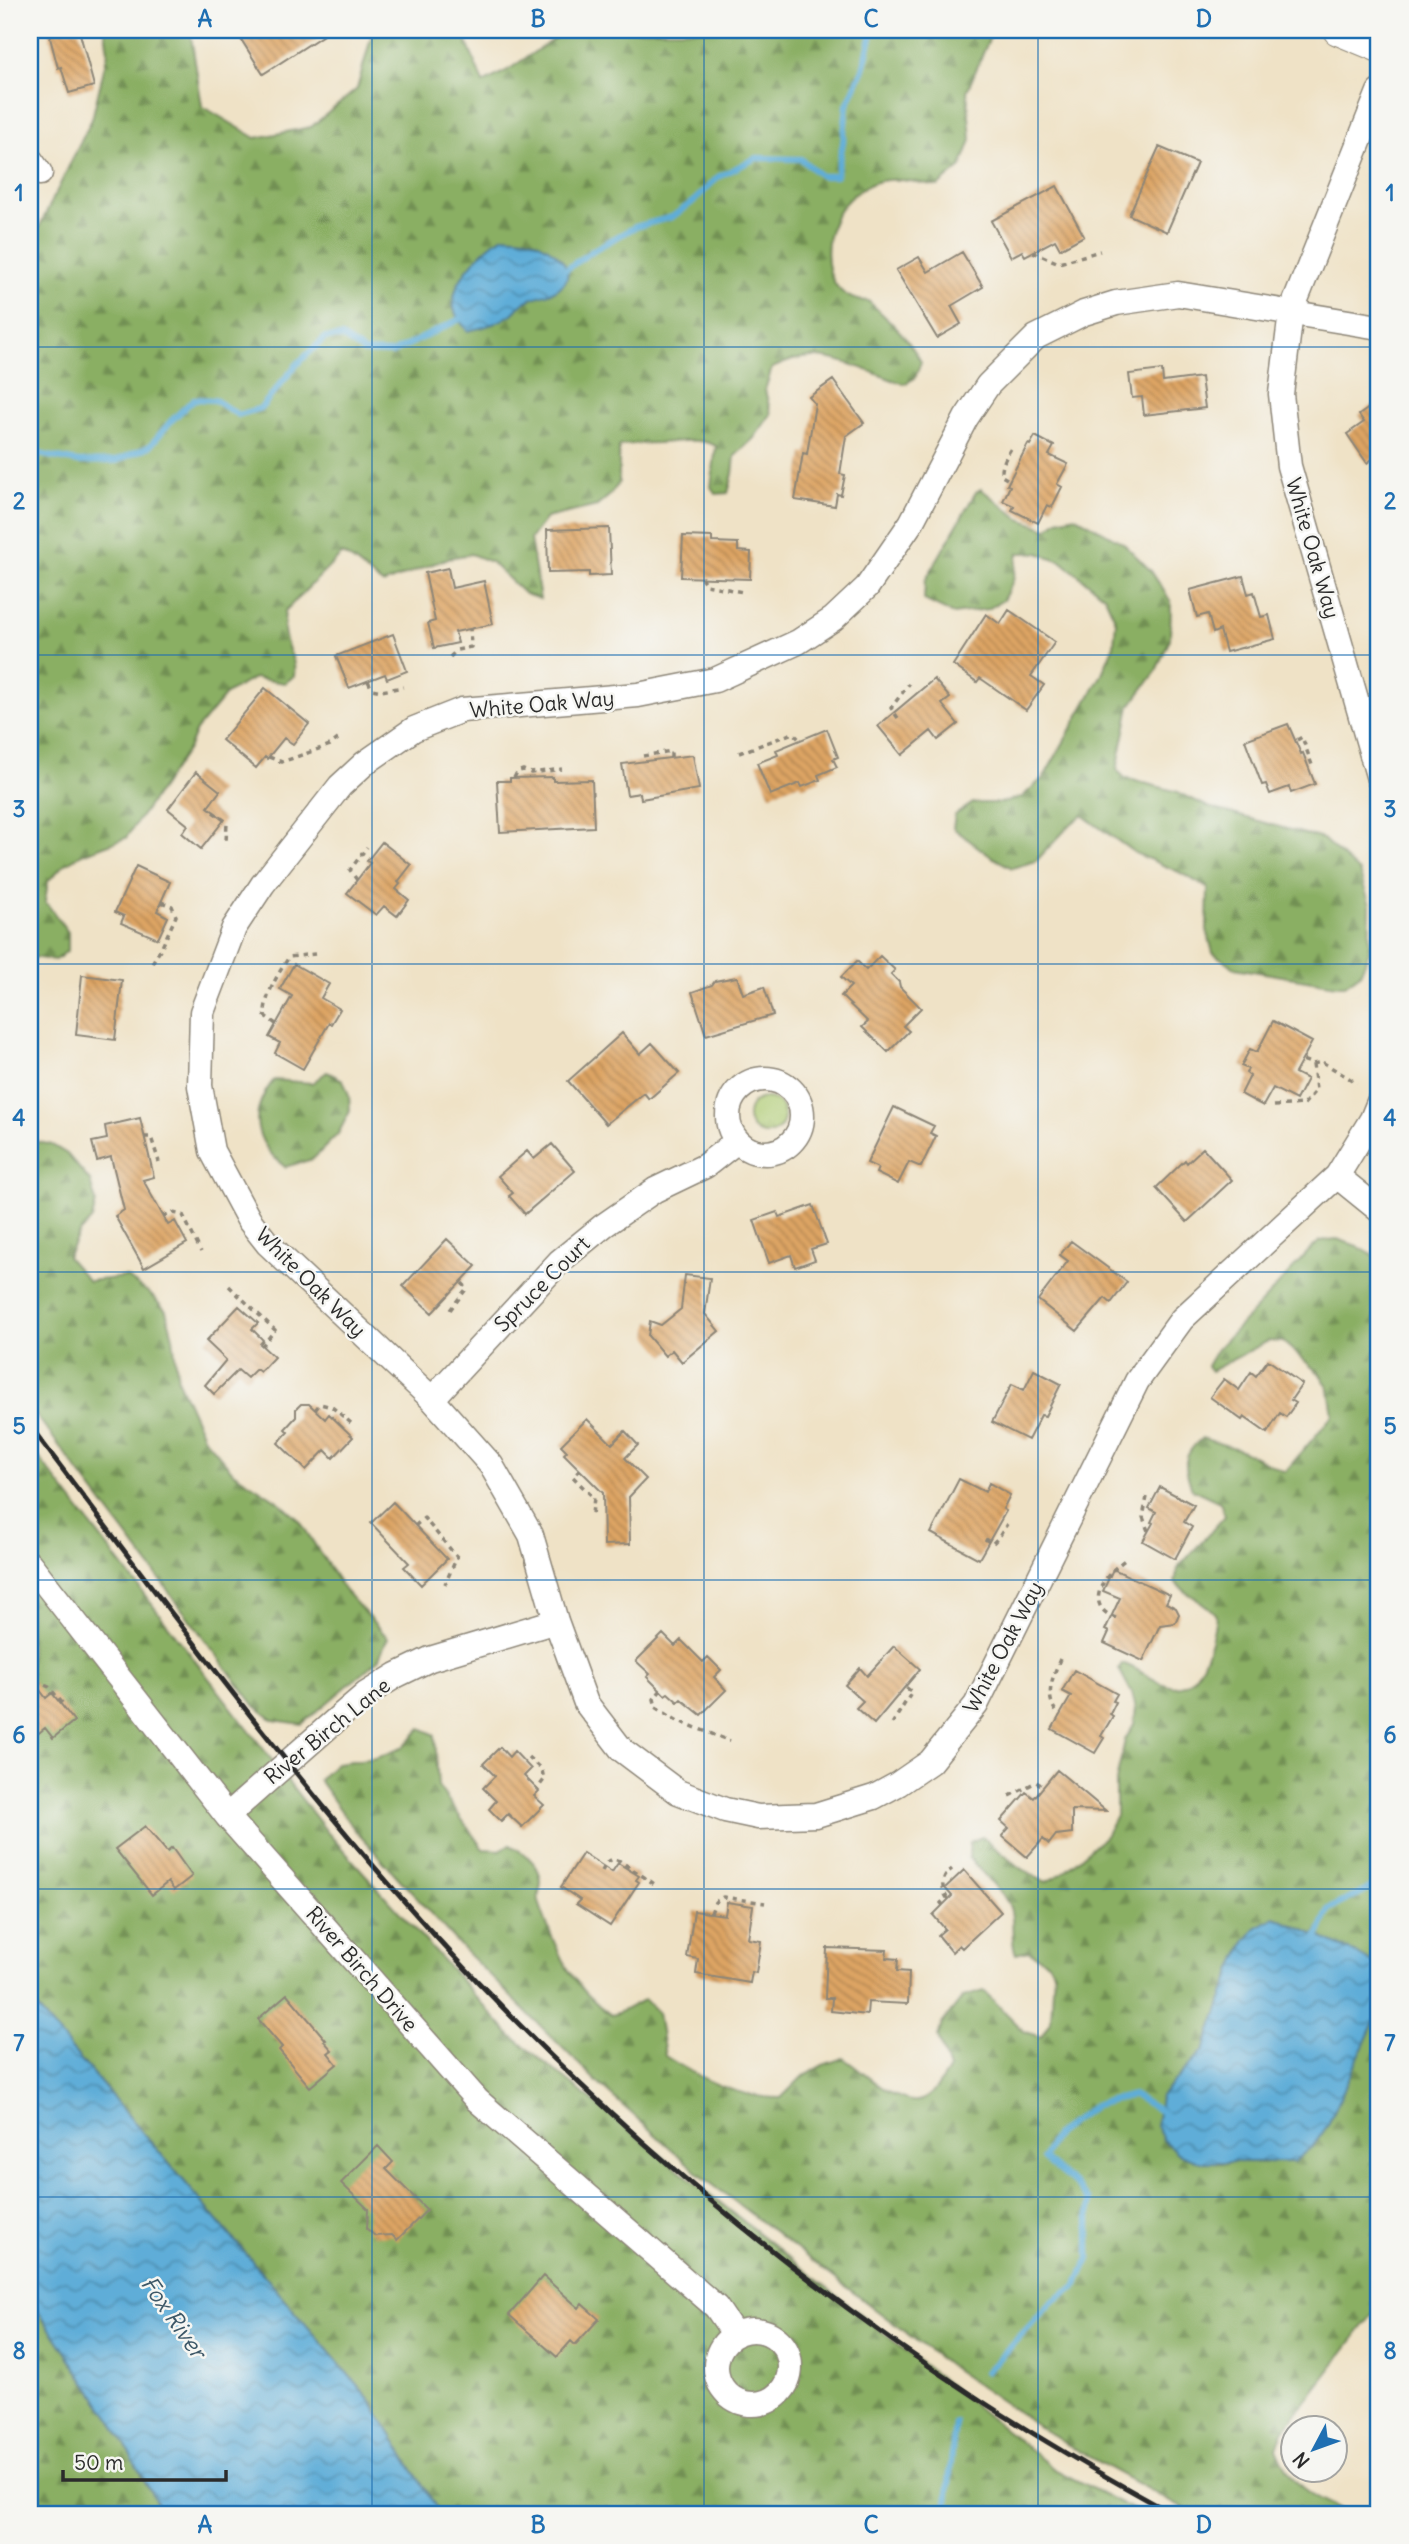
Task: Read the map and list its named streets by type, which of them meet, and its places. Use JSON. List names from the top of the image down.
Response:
{
  "streets": {
    "street": [
      "White Oak Way",
      "Spruce Court",
      "River Birch Lane",
      "River Birch Drive"
    ]
  },
  "crossings": [
    ["White Oak Way", "Spruce Court"],
    ["White Oak Way", "River Birch Lane"],
    ["River Birch Lane", "River Birch Drive"]
  ],
  "water": ["Fox River"],
  "scale_bar": "50 m",
  "north": "bottom left",
  "grid": {
    "columns": [
      "A",
      "B",
      "C",
      "D"
    ],
    "rows": [
      "1",
      "2",
      "3",
      "4",
      "5",
      "6",
      "7",
      "8"
    ]
  }
}
